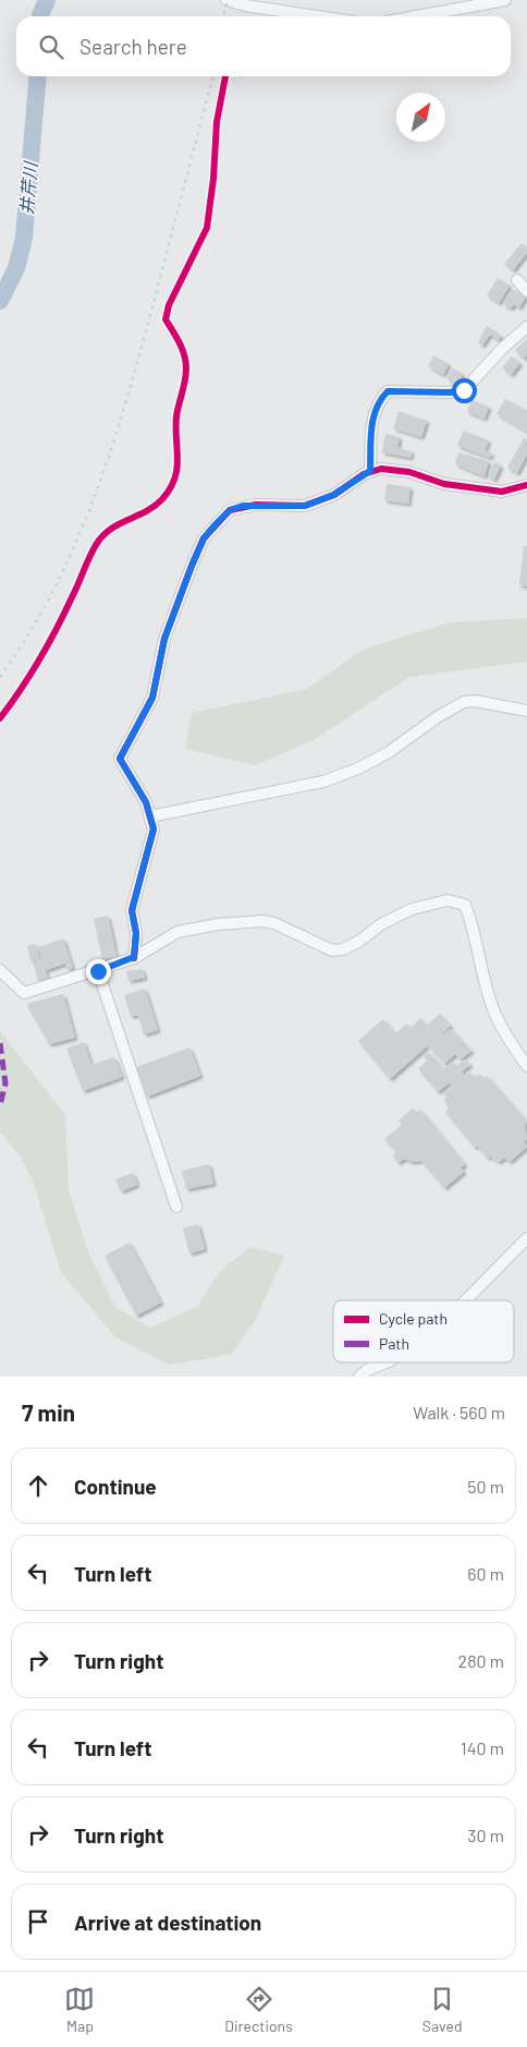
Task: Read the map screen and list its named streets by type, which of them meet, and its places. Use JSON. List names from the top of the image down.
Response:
{
  "water": ["井芹川"],
  "legend": ["Cycle path", "Path"],
  "north": "top right",
  "page": {
    "search": "Search here",
    "heading": ["7 min", "Walk · 560 m"],
    "list": [
      ["Continue", "50 m"],
      ["Turn left", "60 m"],
      ["Turn right", "280 m"],
      ["Turn left", "140 m"],
      ["Turn right", "30 m"],
      "Arrive at destination"
    ],
    "nav": ["Map", "Directions", "Saved"]
  }
}
